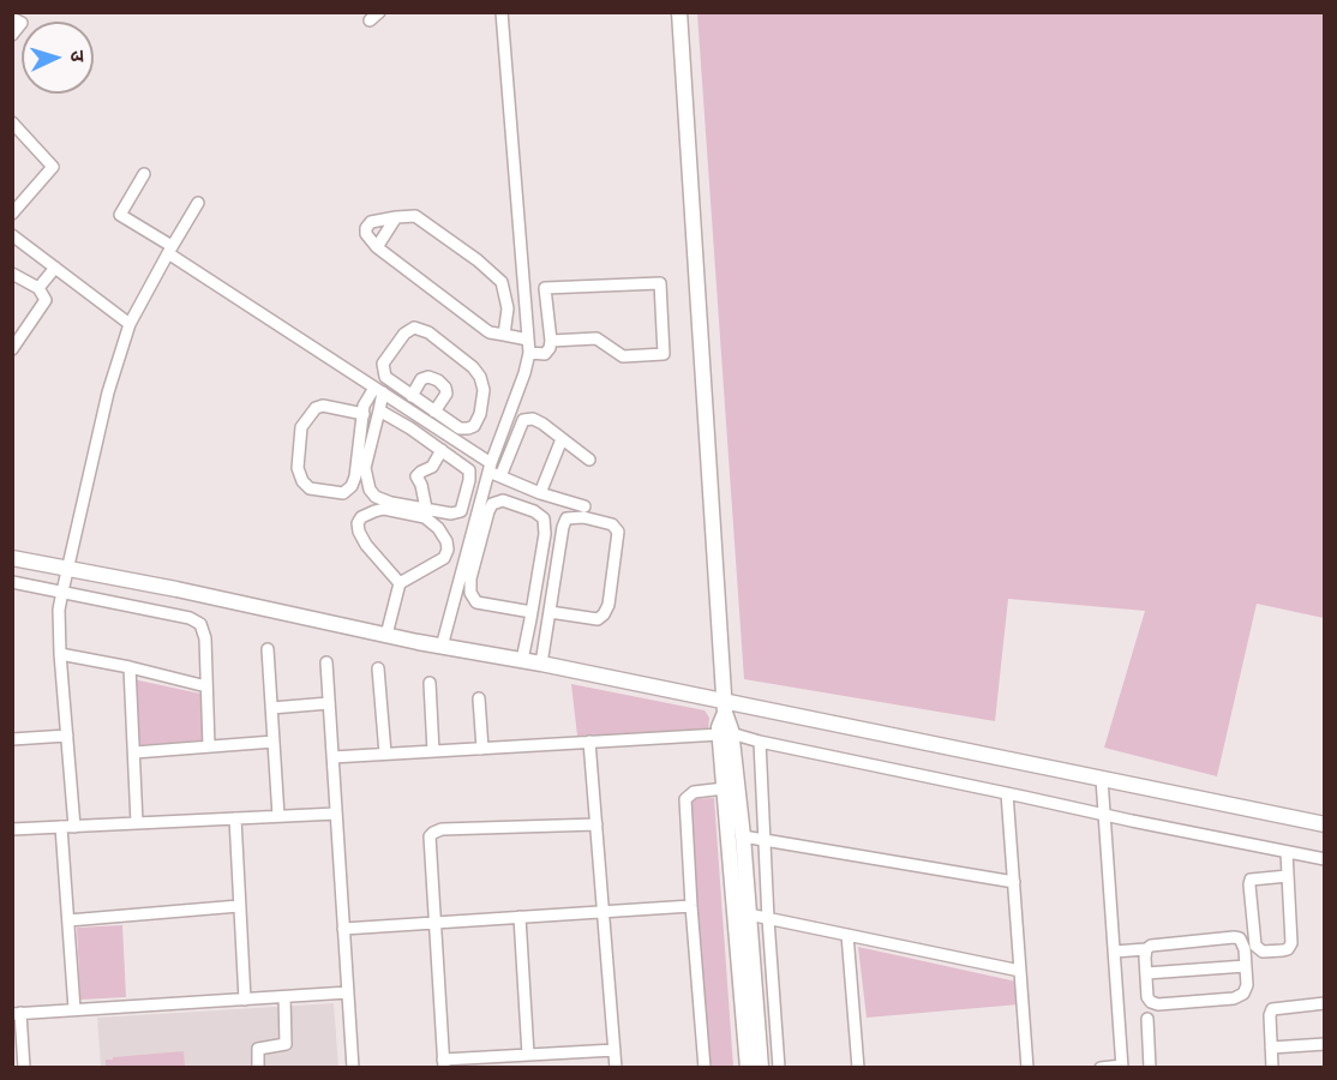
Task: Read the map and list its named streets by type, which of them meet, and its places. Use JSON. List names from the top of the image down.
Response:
{
  "north": "right"
}
